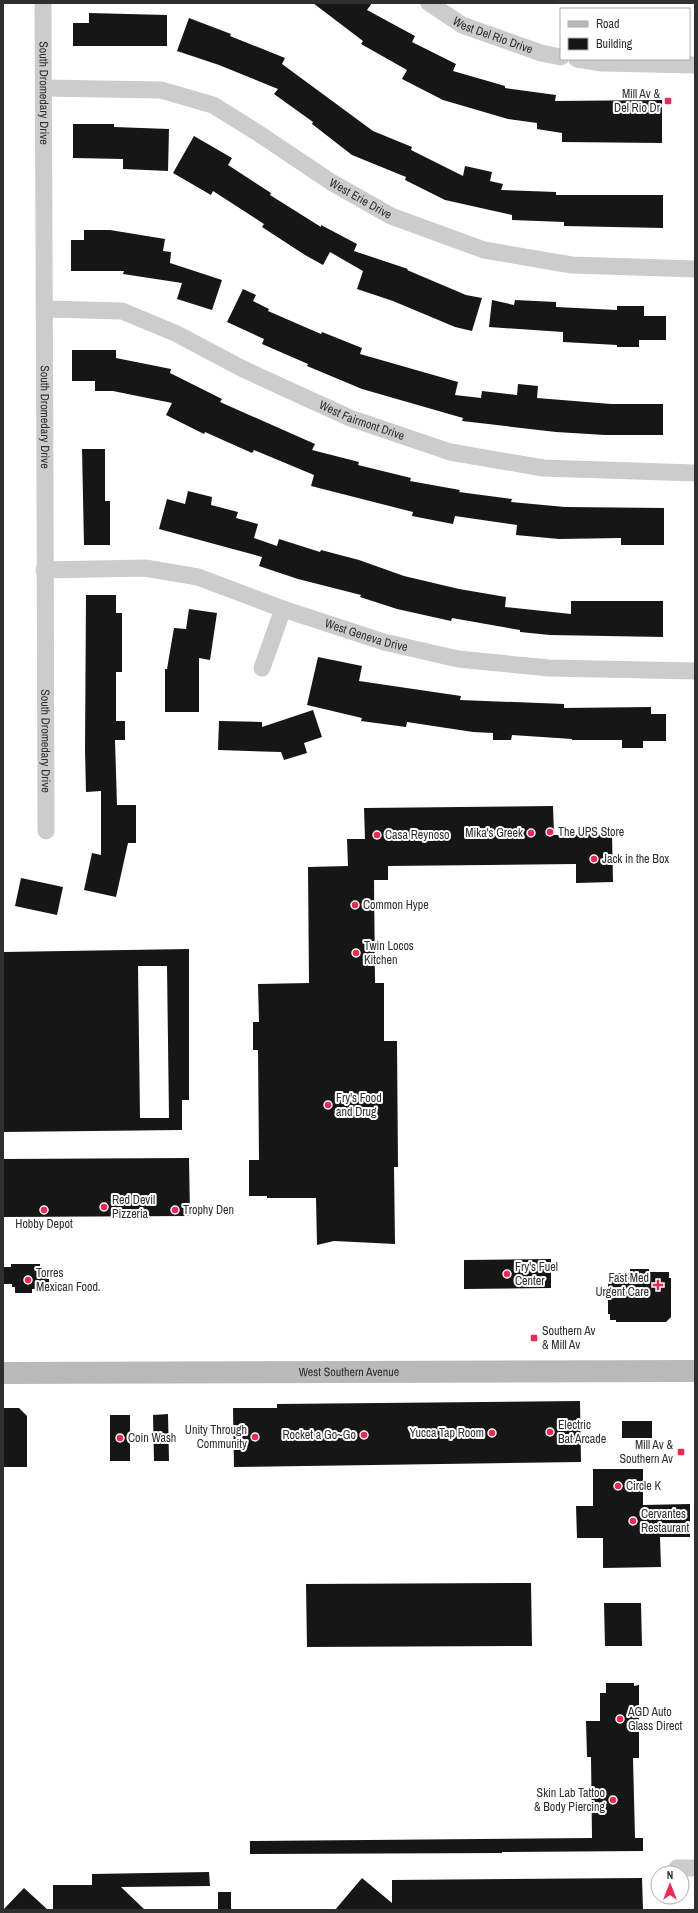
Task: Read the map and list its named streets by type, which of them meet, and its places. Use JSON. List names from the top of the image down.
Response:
{
  "streets": {
    "main road": ["West Southern Avenue"],
    "street": [
      "West Del Rio Drive",
      "South Dromedary Drive",
      "West Erie Drive",
      "West Fairmont Drive",
      "West Geneva Drive"
    ]
  },
  "crossings": [
    ["South Dromedary Drive", "West Erie Drive"],
    ["South Dromedary Drive", "West Fairmont Drive"],
    ["South Dromedary Drive", "West Geneva Drive"]
  ],
  "places": {
    "transit": ["Mill Av & Del Rio Dr", "Southern Av & Mill Av", "Mill Av & Southern Av"],
    "other": [
      "The UPS Store",
      "Mika's Greek",
      "Casa Reynoso",
      "Jack in the Box",
      "Common Hype",
      "Twin Locos Kitchen",
      "Fry's Food and Drug",
      "Red Devil Pizzeria",
      "Hobby Depot",
      "Trophy Den",
      "Fry's Fuel Center",
      "Torres Mexican Food.",
      "Electric Bat Arcade",
      "Yucca Tap Room",
      "Rocket a Go~Go",
      "Unity Through Community",
      "Coin Wash",
      "Circle K",
      "Cervantes Restaurant",
      "AGD Auto Glass Direct",
      "Skin Lab Tattoo & Body Piercing"
    ],
    "health": ["Fast Med Urgent Care"]
  },
  "legend": ["Road", "Building"],
  "north": "top"
}
